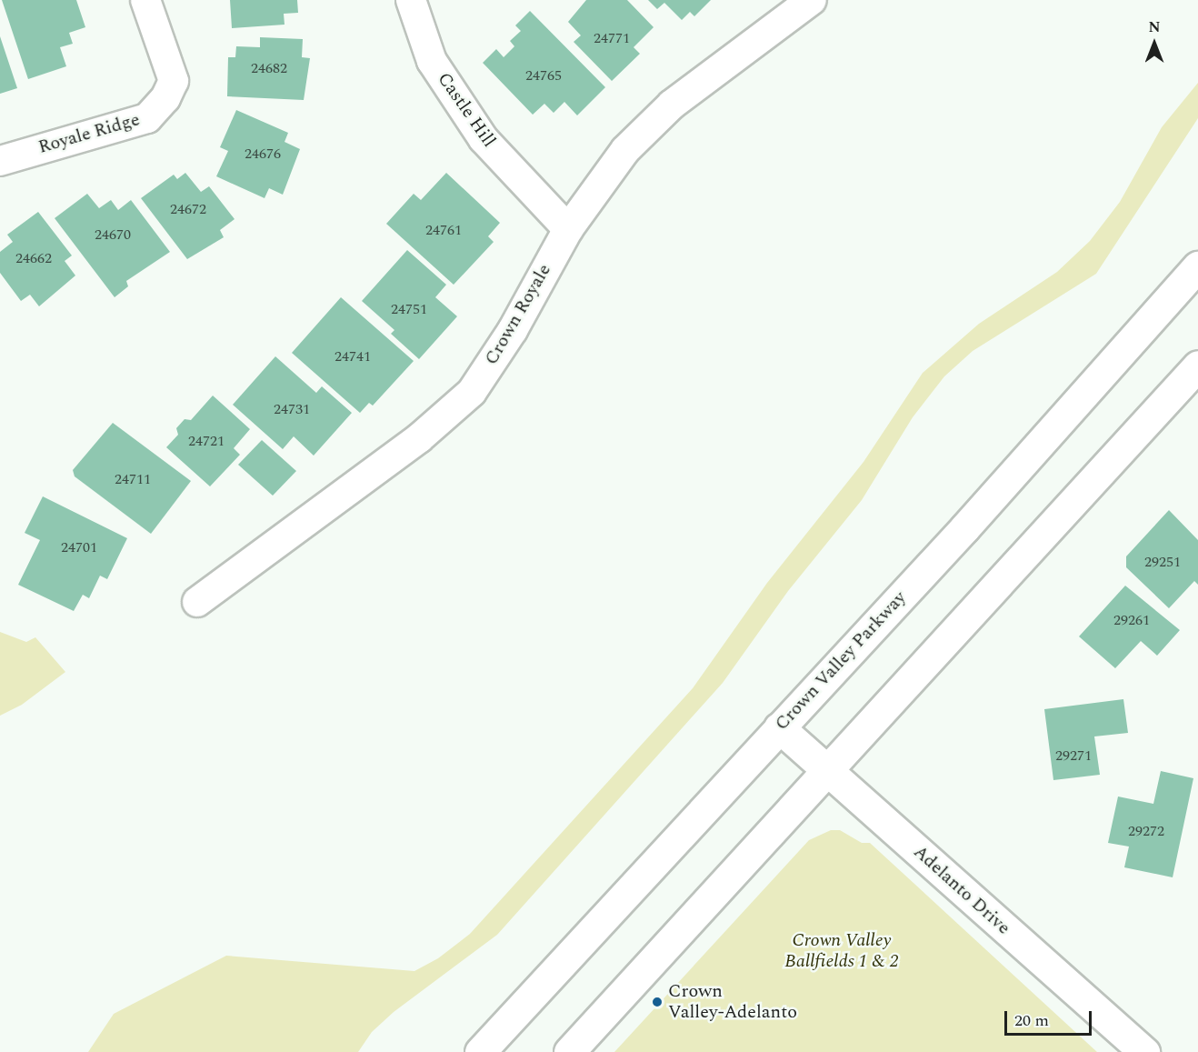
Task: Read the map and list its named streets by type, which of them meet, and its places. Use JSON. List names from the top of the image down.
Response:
{
  "streets": {
    "main road": ["Crown Valley Parkway", "Adelanto Drive"],
    "street": ["Castle Hill", "Royale Ridge", "Crown Royale"]
  },
  "crossings": [
    ["Castle Hill", "Crown Royale"],
    ["Crown Valley Parkway", "Adelanto Drive"]
  ],
  "parks": ["Crown Valley Ballfields 1 & 2"],
  "places": ["Crown Valley-Adelanto"],
  "house_numbers": [
    "24771",
    "24682",
    "24765",
    "24676",
    "24672",
    "24761",
    "24670",
    "24662",
    "24751",
    "24741",
    "24731",
    "24721",
    "24711",
    "24701",
    "29251",
    "29261",
    "29271",
    "29272"
  ],
  "scale_bar": "20 m",
  "north": "top"
}
